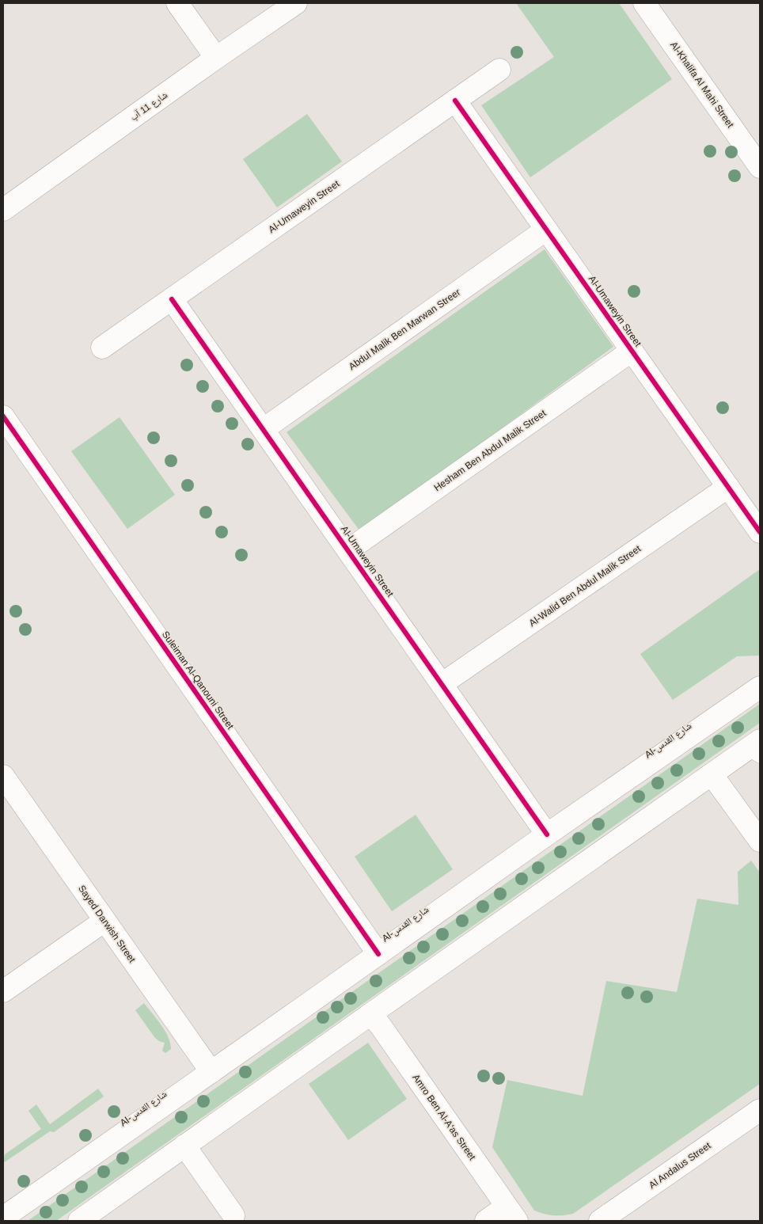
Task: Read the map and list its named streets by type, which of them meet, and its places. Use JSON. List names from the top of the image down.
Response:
{
  "streets": {
    "street": [
      "Al-Khalifa Al Mahi Street",
      "شارع 11 آب",
      "Al-Umaweyin Street",
      "Abdul Malik Ben Marwan Streer",
      "Hesham Ben Abdul Malik Street",
      "Al-Walid Ben Abdul Malik Street",
      "Suleiman Al-Qanouni Street",
      "Al-شارع القدس",
      "Sayed Darwish Street",
      "Amro Ben Al-A'as Street",
      "Al Andalus Street"
    ]
  },
  "crossings": [
    ["Al-Umaweyin Street", "Abdul Malik Ben Marwan Streer"],
    ["Al-Umaweyin Street", "Hesham Ben Abdul Malik Street"],
    ["Al-Umaweyin Street", "Al-Walid Ben Abdul Malik Street"],
    ["Al-Umaweyin Street", "Al-شارع القدس"],
    ["Suleiman Al-Qanouni Street", "Al-شارع القدس"],
    ["Al-شارع القدس", "Sayed Darwish Street"]
  ]
}
